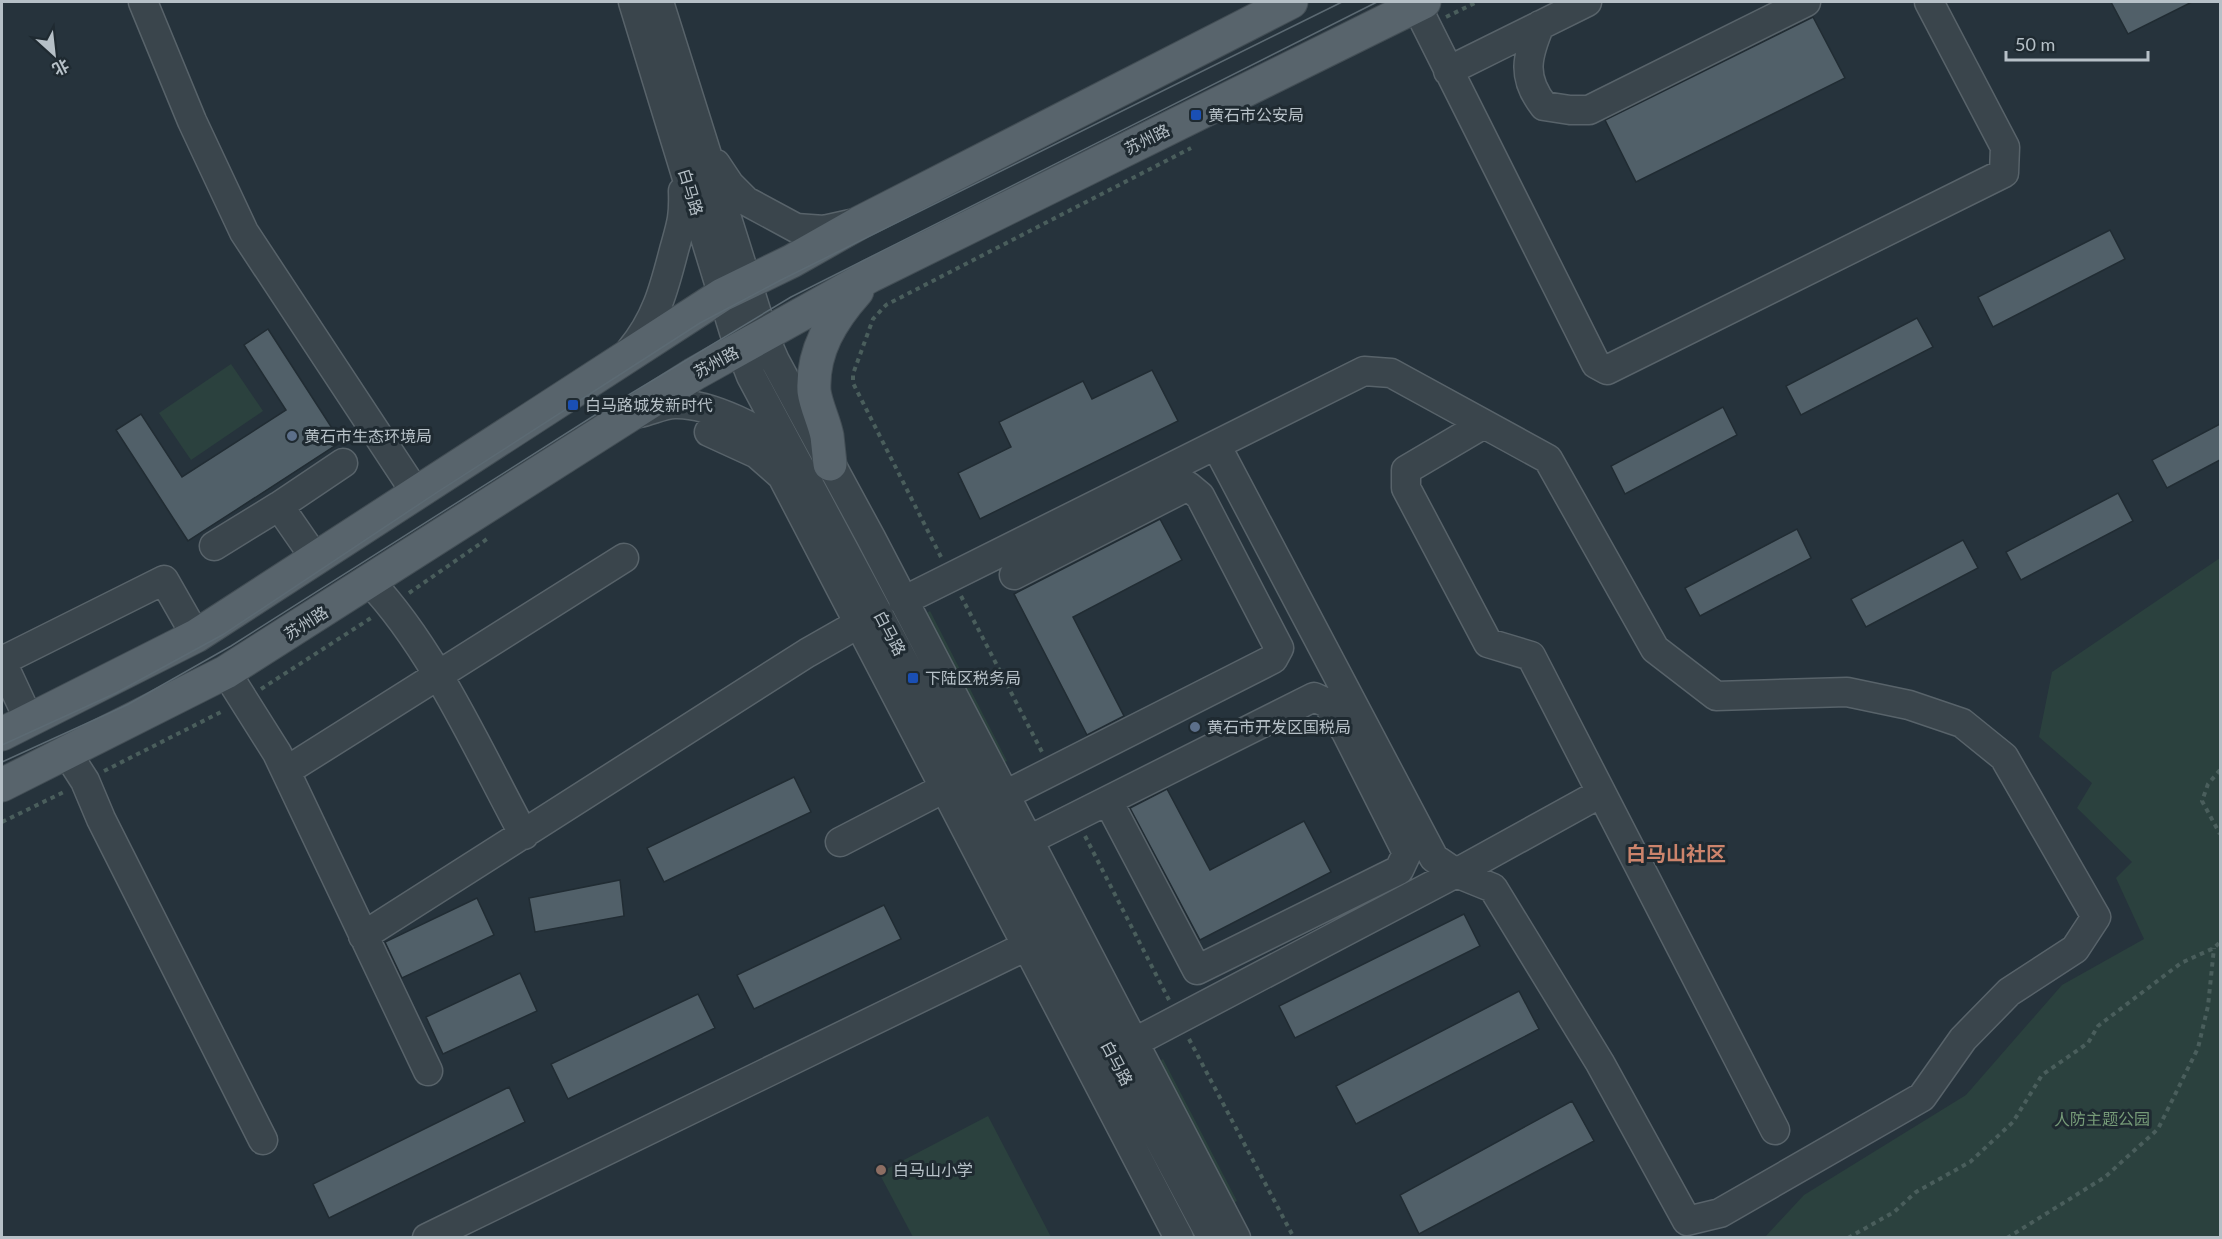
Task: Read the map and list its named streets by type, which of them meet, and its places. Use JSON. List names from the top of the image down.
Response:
{
  "streets": {
    "main road": ["苏州路"],
    "street": ["白马路"]
  },
  "crossings": [
    ["苏州路", "白马路"]
  ],
  "districts": ["白马山社区"],
  "parks": ["人防主题公园"],
  "places": {
    "transit": ["黄石市公安局", "白马路城发新时代", "下陆区税务局"],
    "other": ["黄石市生态环境局", "黄石市开发区国税局", "白马山小学"]
  },
  "scale_bar": "50 m",
  "north": "bottom right"
}
